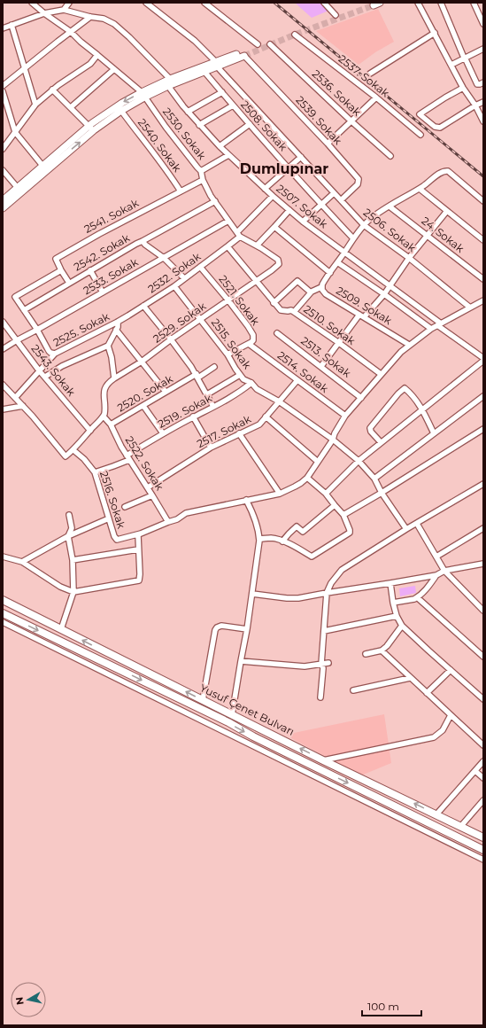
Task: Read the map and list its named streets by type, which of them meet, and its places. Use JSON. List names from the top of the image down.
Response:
{
  "streets": {
    "highway": ["Yusuf Çenet Bulvarı"],
    "street": [
      "2537. Sokak",
      "2536. Sokak",
      "2539. Sokak",
      "2508. Sokak",
      "2530. Sokak",
      "2540. Sokak",
      "2507. Sokak",
      "2541. Sokak",
      "2506. Sokak",
      "24. Sokak",
      "2542. Sokak",
      "2532. Sokak",
      "2533. Sokak",
      "2521. Sokak",
      "2509. Sokak",
      "2529. Sokak",
      "2510. Sokak",
      "2525. Sokak",
      "2515. Sokak",
      "2513. Sokak",
      "2543. Sokak",
      "2514. Sokak",
      "2520. Sokak",
      "2519. Sokak",
      "2517. Sokak",
      "2522. Sokak",
      "2516. Sokak"
    ]
  },
  "crossings": [
    ["2539. Sokak", "2506. Sokak"],
    ["2508. Sokak", "2509. Sokak"],
    ["2530. Sokak", "2541. Sokak"],
    ["2530. Sokak", "2532. Sokak"],
    ["2530. Sokak", "2533. Sokak"],
    ["2540. Sokak", "2541. Sokak"],
    ["2507. Sokak", "2532. Sokak"],
    ["2507. Sokak", "2509. Sokak"],
    ["2541. Sokak", "2542. Sokak"],
    ["2506. Sokak", "2509. Sokak"],
    ["24. Sokak", "2509. Sokak"],
    ["2542. Sokak", "2532. Sokak"],
    ["2542. Sokak", "2533. Sokak"],
    ["2532. Sokak", "2521. Sokak"],
    ["2532. Sokak", "2510. Sokak"],
    ["2532. Sokak", "2525. Sokak"],
    ["2532. Sokak", "2515. Sokak"],
    ["2533. Sokak", "2543. Sokak"],
    ["2521. Sokak", "2529. Sokak"],
    ["2521. Sokak", "2514. Sokak"],
    ["2529. Sokak", "2510. Sokak"],
    ["2529. Sokak", "2515. Sokak"],
    ["2525. Sokak", "2543. Sokak"],
    ["2515. Sokak", "2519. Sokak"],
    ["2515. Sokak", "2517. Sokak"],
    ["2514. Sokak", "2517. Sokak"],
    ["2520. Sokak", "2522. Sokak"],
    ["2519. Sokak", "2522. Sokak"],
    ["2519. Sokak", "2516. Sokak"],
    ["2517. Sokak", "2522. Sokak"]
  ],
  "districts": ["Dumlupınar"],
  "scale_bar": "100 m",
  "north": "left"
}
